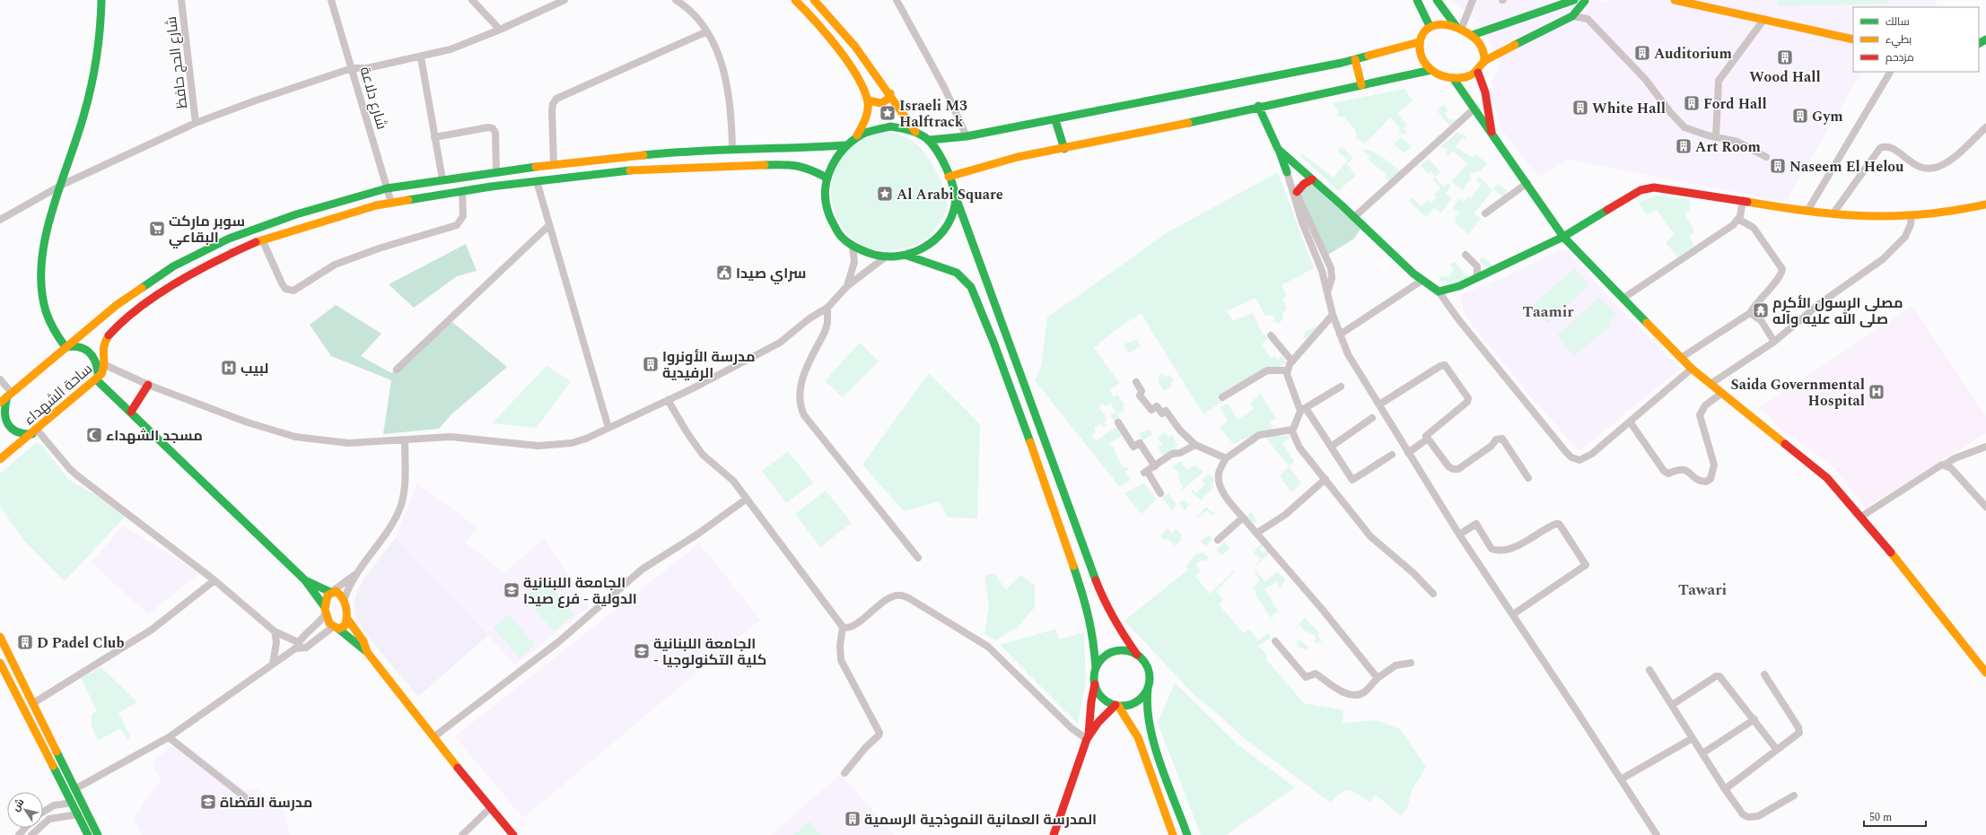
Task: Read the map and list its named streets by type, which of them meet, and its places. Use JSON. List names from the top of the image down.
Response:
{
  "streets": {
    "main road": ["ساحة الشهداء"],
    "street": ["شارع الحج حافظ", "شارع دلاعة"]
  },
  "crossings": [
    ["شارع دلاعة", "ساحة الشهداء"]
  ],
  "districts": ["Taamir", "Tawari"],
  "places": {
    "building": [
      "Auditorium",
      "Wood Hall",
      "Ford Hall",
      "White Hall",
      "Gym",
      "Art Room",
      "Naseem El Helou",
      "مدرسة الأونروا الرفيدية",
      "D Padel Club",
      "المدرسة العمانية النموذجية الرسمية"
    ],
    "place": ["Israeli M3 Halftrack", "Al Arabi Square"],
    "supermarket": ["سوبر ماركت البقاعي"],
    "public building": ["سراي صيدا"],
    "temple": ["مصلى الرسول الأكرم صلى الله عليه وآله"],
    "hospital": ["لبيب", "Saida Governmental Hospital"],
    "mosque": ["مسجد الشهداء"],
    "school or university": ["الجامعة اللبنانية الدولية - فرع صيدا", "الجامعة اللبنانية - كلية التكنولوجيا", "مدرسة القضاة"]
  },
  "legend": ["سالك", "بطيء", "مزدحم"],
  "scale_bar": "50 m",
  "north": "top left"
}
